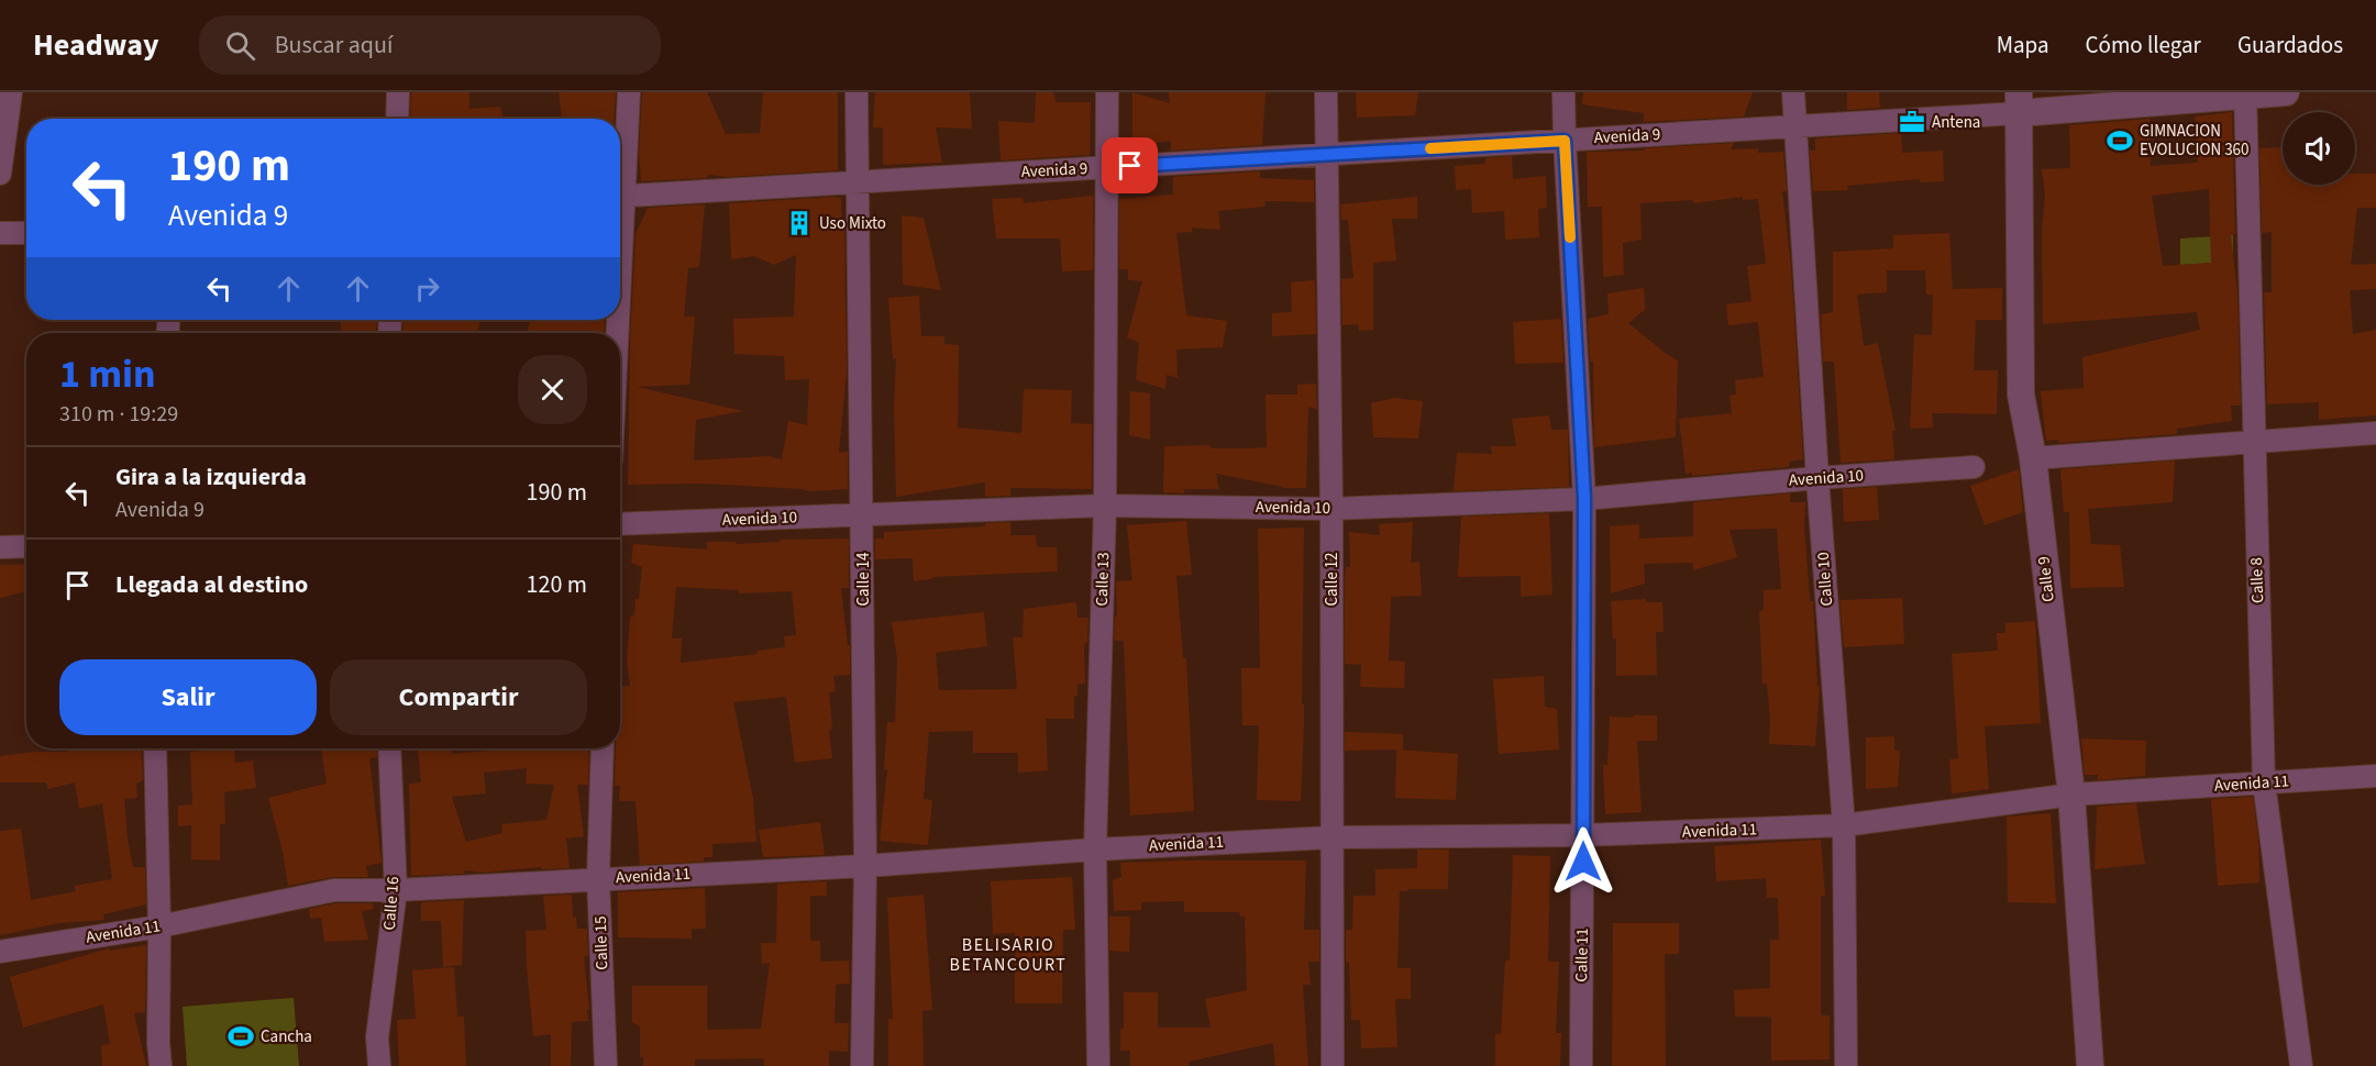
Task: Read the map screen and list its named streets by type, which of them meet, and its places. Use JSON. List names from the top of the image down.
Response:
{
  "streets": {
    "street": [
      "Avenida 9",
      "Avenida 10",
      "Calle 14",
      "Calle 13",
      "Calle 12",
      "Calle 10",
      "Calle 9",
      "Calle 8",
      "Avenida 11",
      "Calle 16",
      "Calle 15",
      "Calle 11"
    ]
  },
  "crossings": [
    ["Avenida 9", "Calle 14"],
    ["Avenida 9", "Calle 13"],
    ["Avenida 9", "Calle 12"],
    ["Avenida 9", "Calle 10"],
    ["Avenida 9", "Calle 9"],
    ["Avenida 9", "Calle 8"],
    ["Avenida 9", "Calle 11"],
    ["Avenida 10", "Calle 14"],
    ["Avenida 10", "Calle 13"],
    ["Avenida 10", "Calle 12"],
    ["Avenida 10", "Calle 10"],
    ["Avenida 10", "Calle 11"],
    ["Calle 14", "Avenida 11"],
    ["Calle 13", "Avenida 11"],
    ["Calle 12", "Avenida 11"],
    ["Calle 10", "Avenida 11"],
    ["Calle 9", "Avenida 11"],
    ["Calle 8", "Avenida 11"],
    ["Avenida 11", "Calle 16"],
    ["Avenida 11", "Calle 15"],
    ["Avenida 11", "Calle 11"]
  ],
  "districts": ["BELISARIO BETANCOURT"],
  "places": {
    "office": ["Antena"],
    "sports": ["GIMNACION EVOLUCION 360", "Cancha"],
    "building": ["Uso Mixto"]
  },
  "page": {
    "header": "Headway",
    "search": "Buscar aquí",
    "nav": ["Mapa", "Cómo llegar", "Guardados"],
    "turn": ["190 m", "Avenida 9"],
    "heading": ["1 min", "310 m · 19:29"],
    "list": [
      {
        "name": "Gira a la izquierda",
        "note": "Avenida 9",
        "value": "190 m"
      },
      {
        "name": "Llegada al destino",
        "value": "120 m"
      }
    ],
    "buttons": ["Salir", "Compartir"]
  }
}
